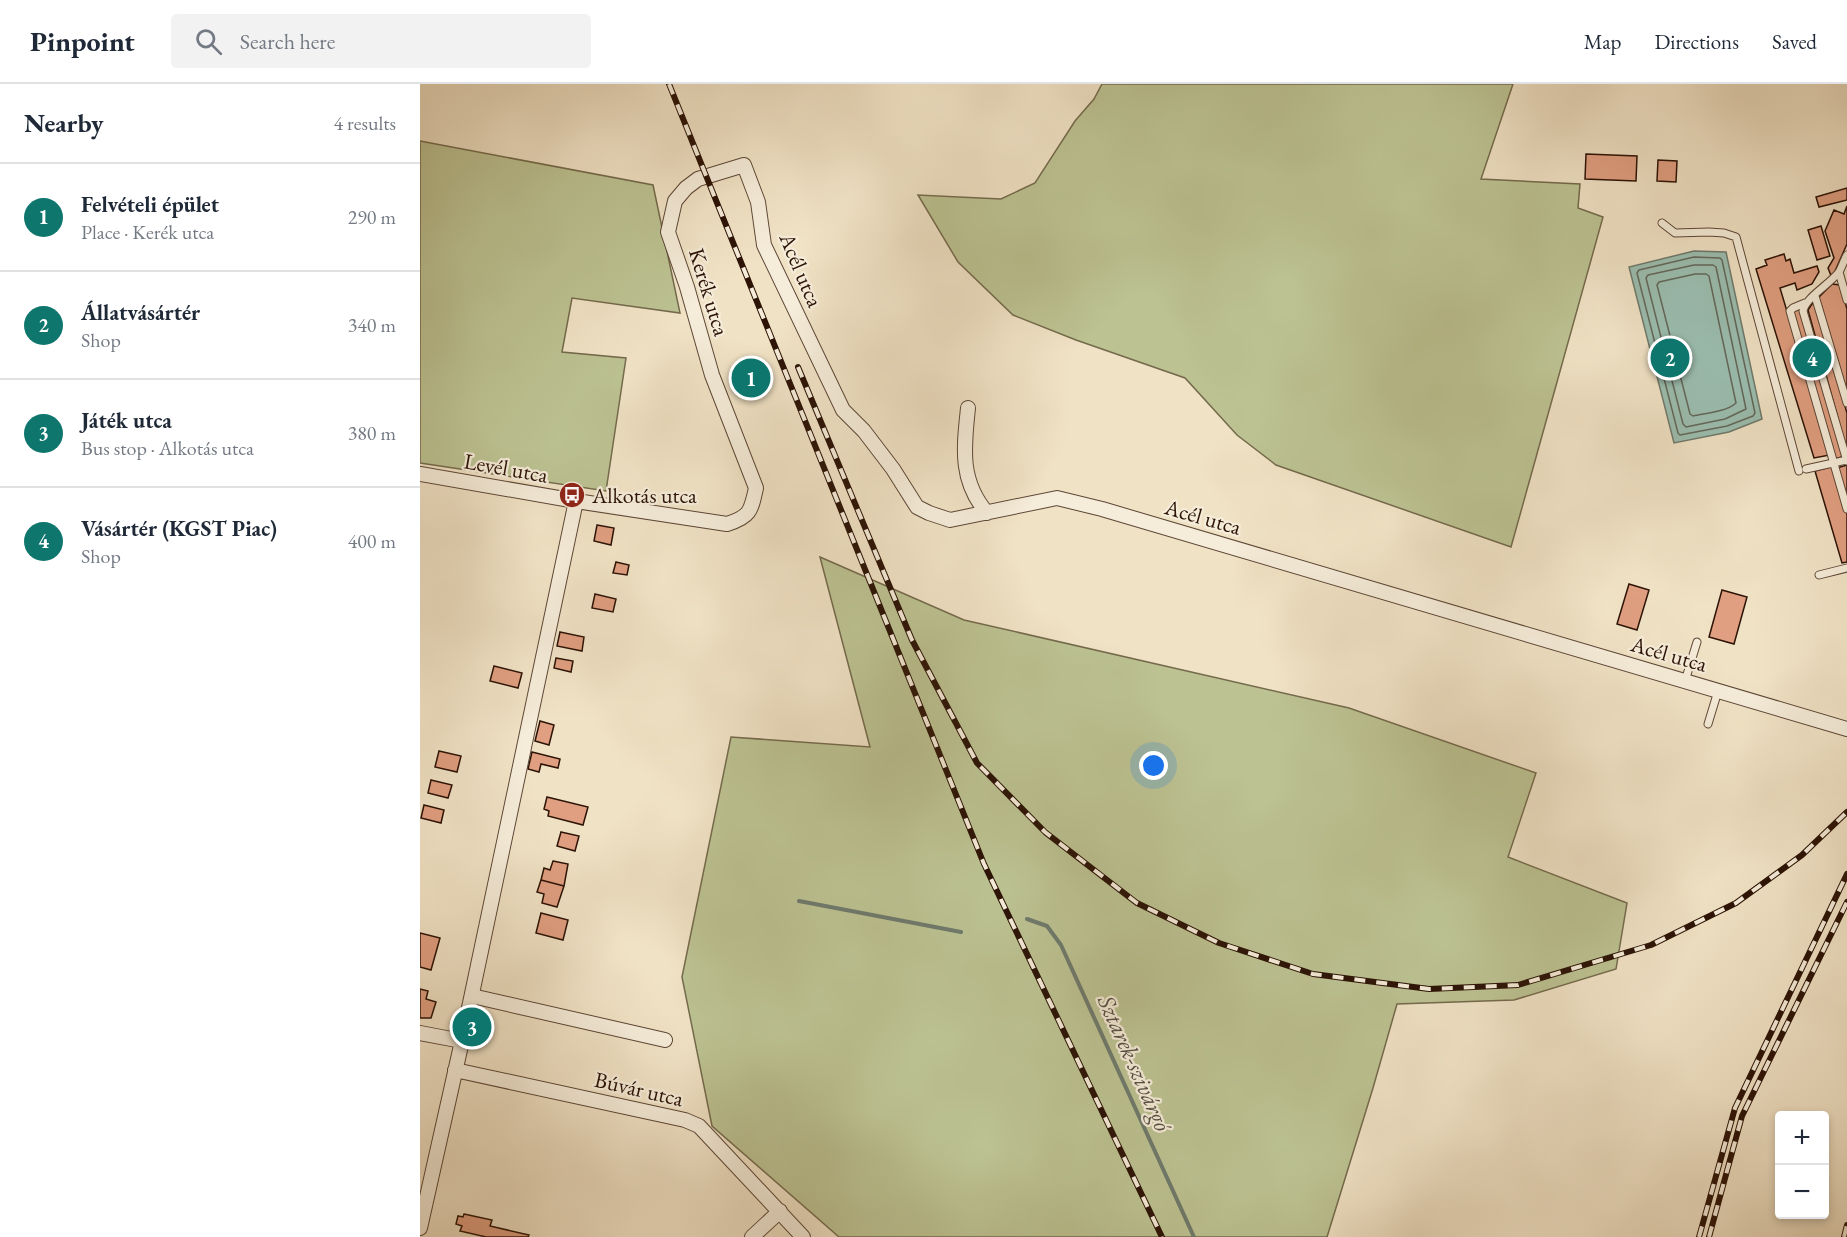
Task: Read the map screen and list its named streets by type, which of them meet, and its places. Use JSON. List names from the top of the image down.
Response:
{
  "streets": {
    "street": [
      "Acél utca",
      "Kerék utca",
      "Levél utca",
      "Búvár utca"
    ]
  },
  "crossings": [
    ["Acél utca", "Kerék utca"],
    ["Kerék utca", "Levél utca"]
  ],
  "water": ["Sztarek-szivárgó"],
  "places": {
    "bus stop": ["Alkotás utca"]
  },
  "page": {
    "header": "Pinpoint",
    "search": "Search here",
    "nav": ["Map", "Directions", "Saved"],
    "heading": ["Nearby", "4 results"],
    "list": [
      {
        "mark": "1",
        "name": "Felvételi épület",
        "note": "Place · Kerék utca",
        "value": "290 m"
      },
      {
        "mark": "2",
        "name": "Állatvásártér",
        "note": "Shop",
        "value": "340 m"
      },
      {
        "mark": "3",
        "name": "Játék utca",
        "note": "Bus stop · Alkotás utca",
        "value": "380 m"
      },
      {
        "mark": "4",
        "name": "Vásártér (KGST Piac)",
        "note": "Shop",
        "value": "400 m"
      }
    ],
    "pins": [
      "2",
      "4",
      "1",
      "3"
    ],
    "map_buttons": ["+", "−"]
  }
}
